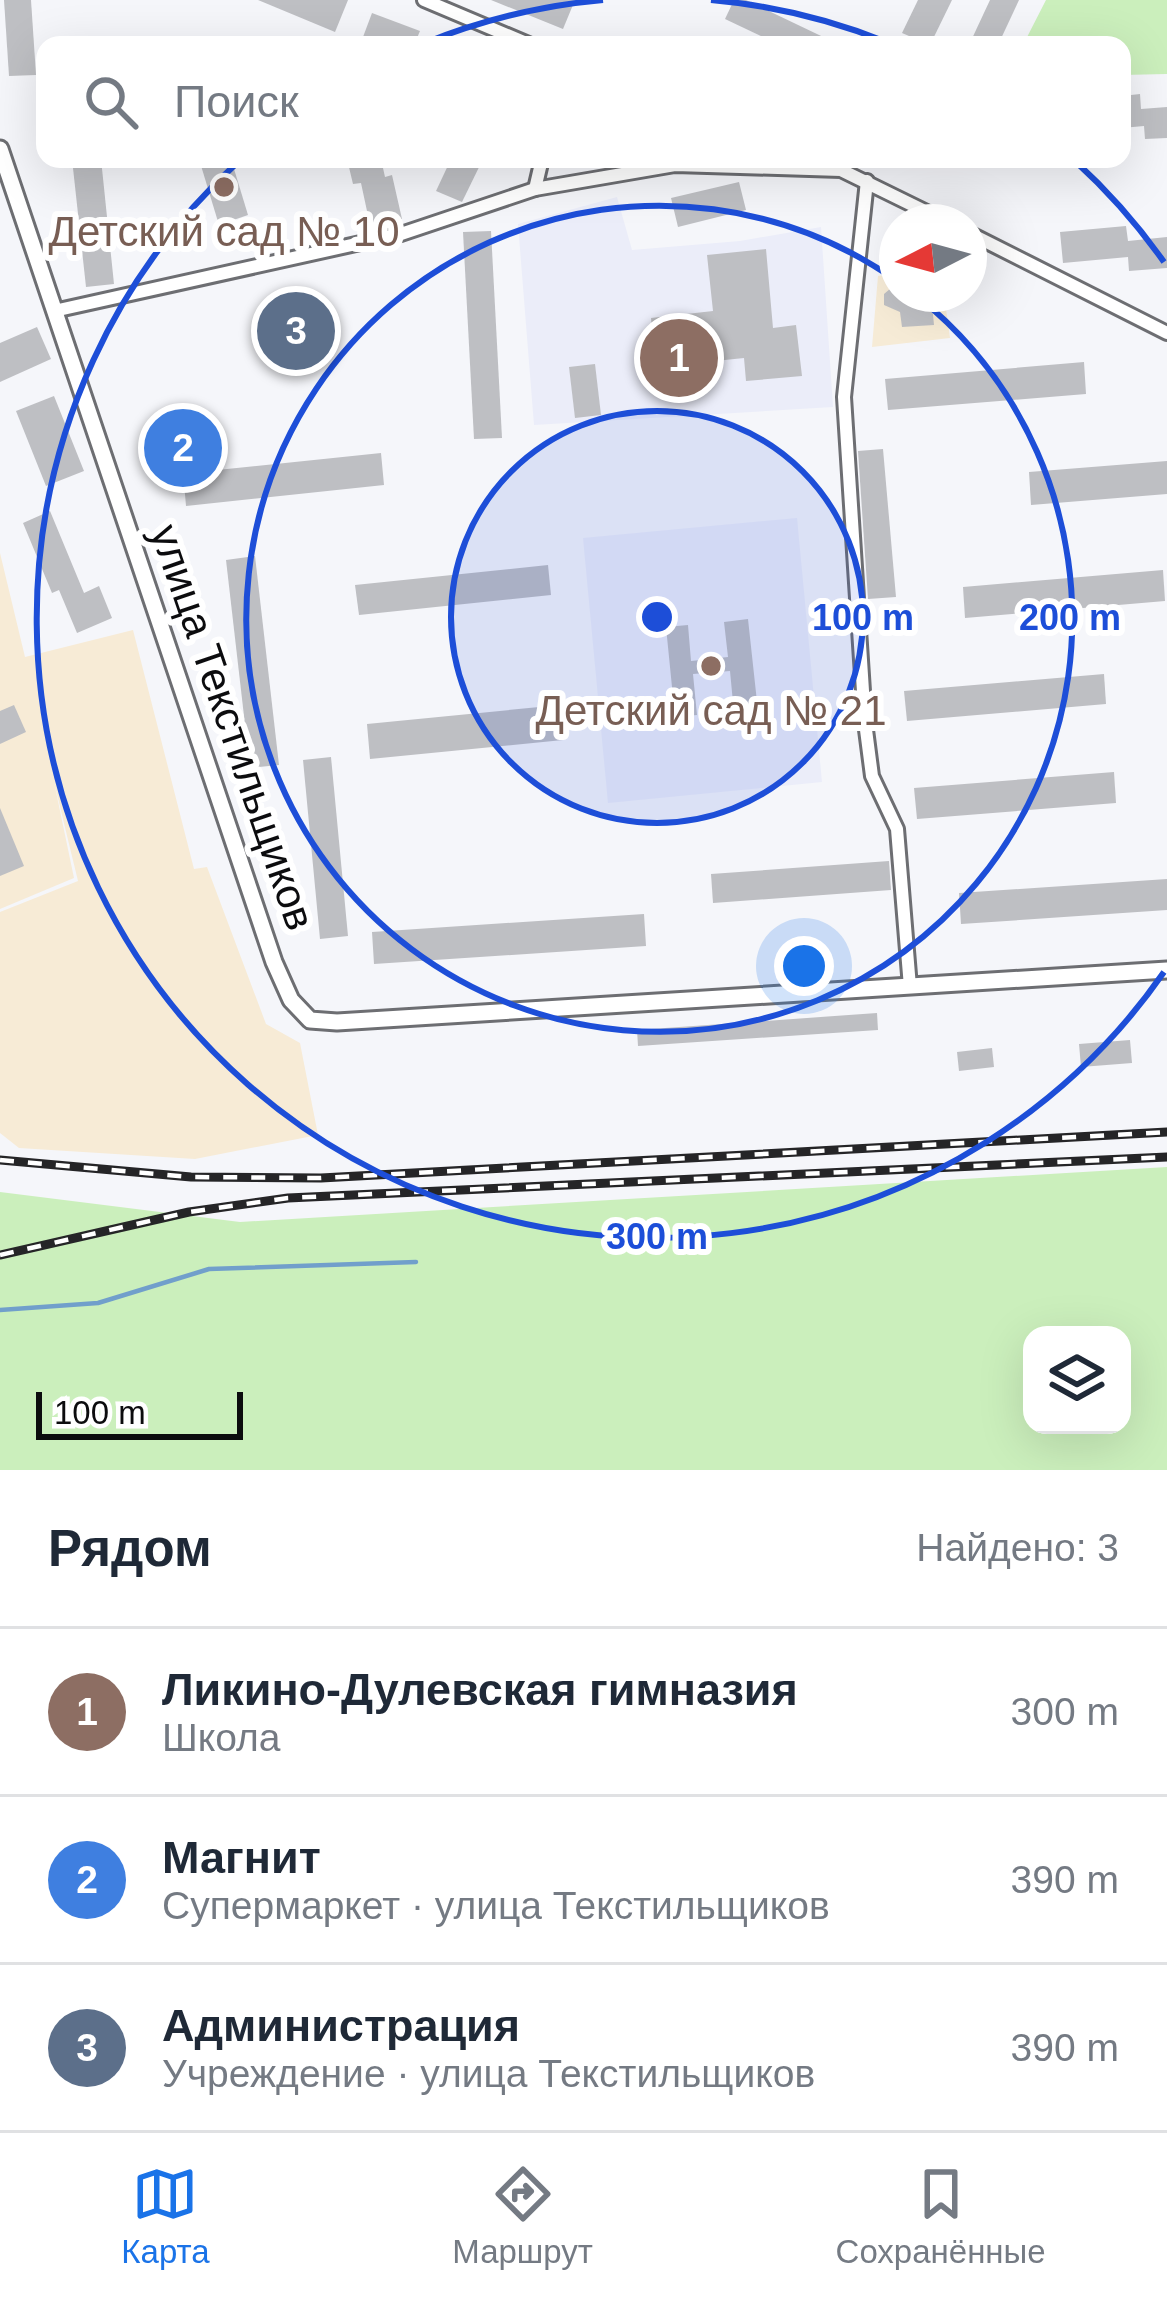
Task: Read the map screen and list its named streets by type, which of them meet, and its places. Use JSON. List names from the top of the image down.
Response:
{
  "streets": {
    "street": ["улица Текстильщиков"]
  },
  "places": ["Детский сад № 10", "Детский сад № 21"],
  "scale_bar": "100 m",
  "north": "left",
  "page": {
    "search": "Поиск",
    "pins": ["3", "1", "2"],
    "scale": "100 m",
    "heading": ["Рядом", "Найдено: 3"],
    "list": [
      {
        "mark": "1",
        "name": "Ликино-Дулевская гимназия",
        "note": "Школа",
        "value": "300 m"
      },
      {
        "mark": "2",
        "name": "Магнит",
        "note": "Супермаркет · улица Текстильщиков",
        "value": "390 m"
      },
      {
        "mark": "3",
        "name": "Администрация",
        "note": "Учреждение · улица Текстильщиков",
        "value": "390 m"
      }
    ],
    "nav": ["Карта", "Маршрут", "Сохранённые"]
  },
  "rings": ["100 m", "200 m", "300 m"]
}
